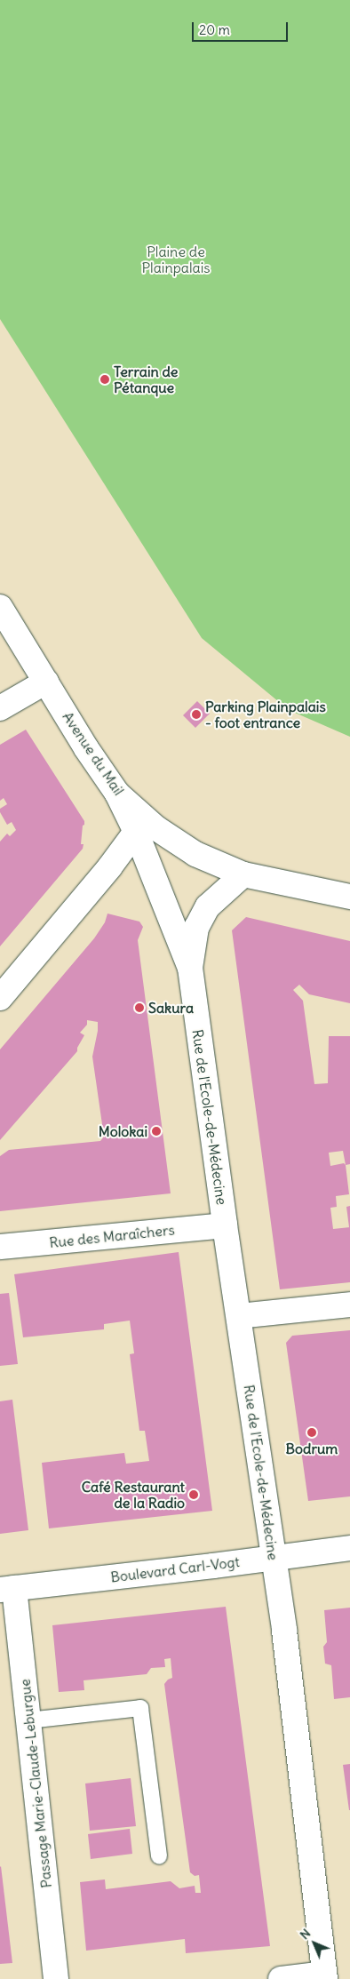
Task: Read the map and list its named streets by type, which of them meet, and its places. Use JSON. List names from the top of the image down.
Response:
{
  "streets": {
    "street": [
      "Avenue du Mail",
      "Rue de l'Ecole-de-Médecine",
      "Rue des Maraîchers",
      "Boulevard Carl-Vogt",
      "Passage Marie-Claude-Leburgue"
    ]
  },
  "crossings": [
    ["Rue de l'Ecole-de-Médecine", "Rue des Maraîchers"],
    ["Rue de l'Ecole-de-Médecine", "Boulevard Carl-Vogt"],
    ["Boulevard Carl-Vogt", "Passage Marie-Claude-Leburgue"]
  ],
  "parks": ["Plaine de Plainpalais"],
  "places": [
    "Terrain de Pétanque",
    "Parking Plainpalais - foot entrance",
    "Sakura",
    "Molokai",
    "Bodrum",
    "Café Restaurant de la Radio"
  ],
  "scale_bar": "20 m",
  "north": "top left"
}
